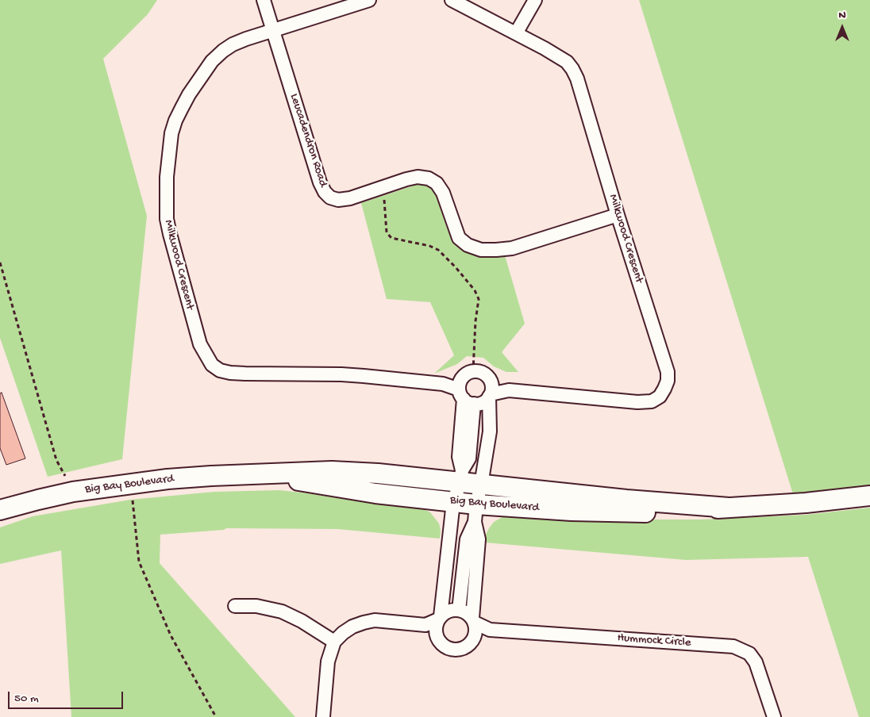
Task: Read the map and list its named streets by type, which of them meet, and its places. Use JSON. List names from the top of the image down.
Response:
{
  "streets": {
    "street": [
      "Leucadendron Road",
      "Milkwood Crescent",
      "Big Bay Boulevard",
      "Hummock Circle"
    ]
  },
  "crossings": [
    ["Leucadendron Road", "Milkwood Crescent"]
  ],
  "scale_bar": "50 m",
  "north": "top"
}
